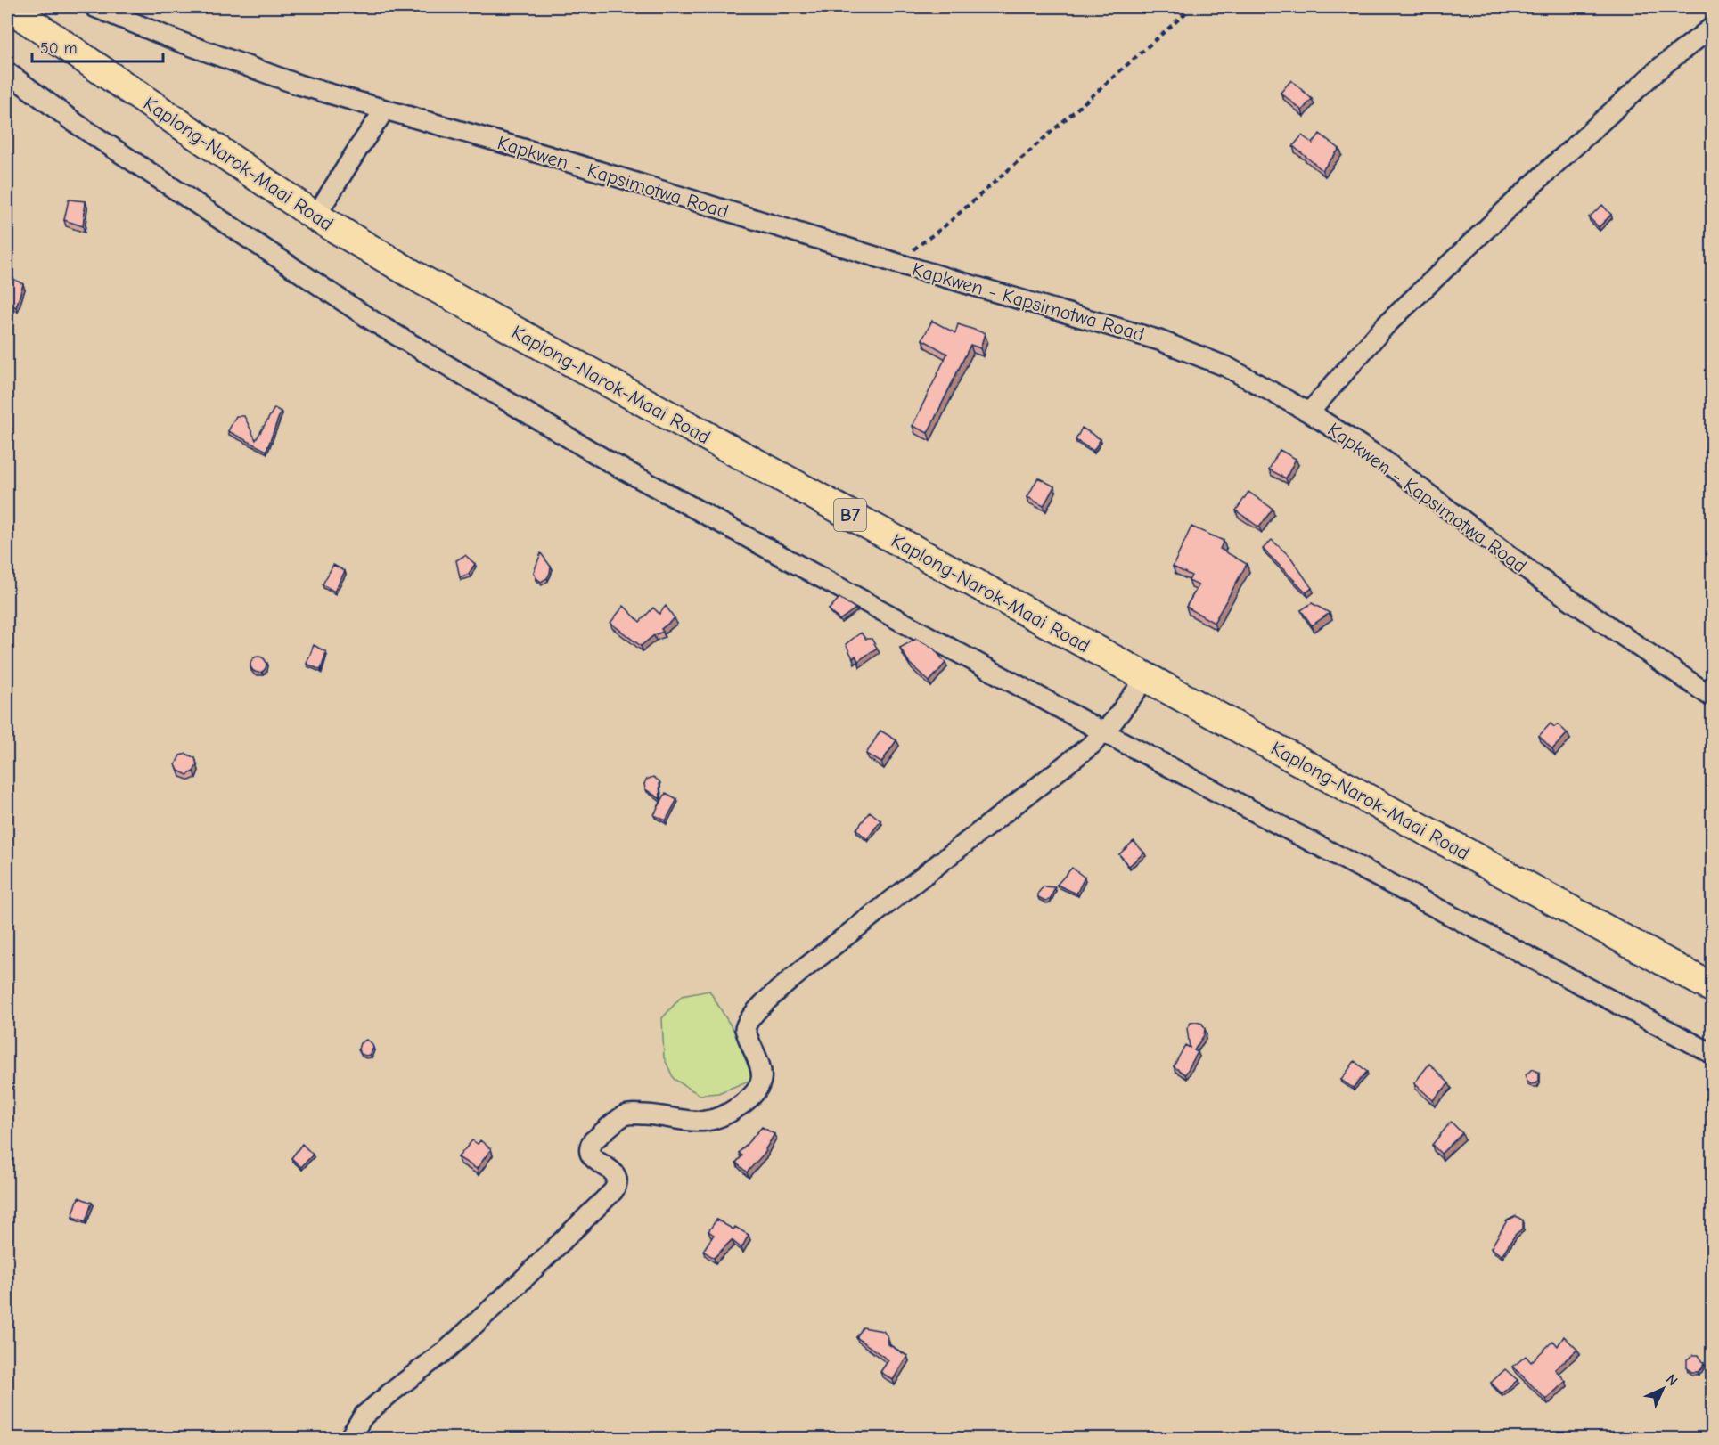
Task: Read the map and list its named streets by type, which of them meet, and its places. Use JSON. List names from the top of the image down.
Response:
{
  "streets": {
    "highway": ["Kaplong-Narok-Maai Road", "B7"],
    "street": ["Kapkwen - Kapsimotwa Road"]
  },
  "scale_bar": "50 m",
  "north": "top right"
}
